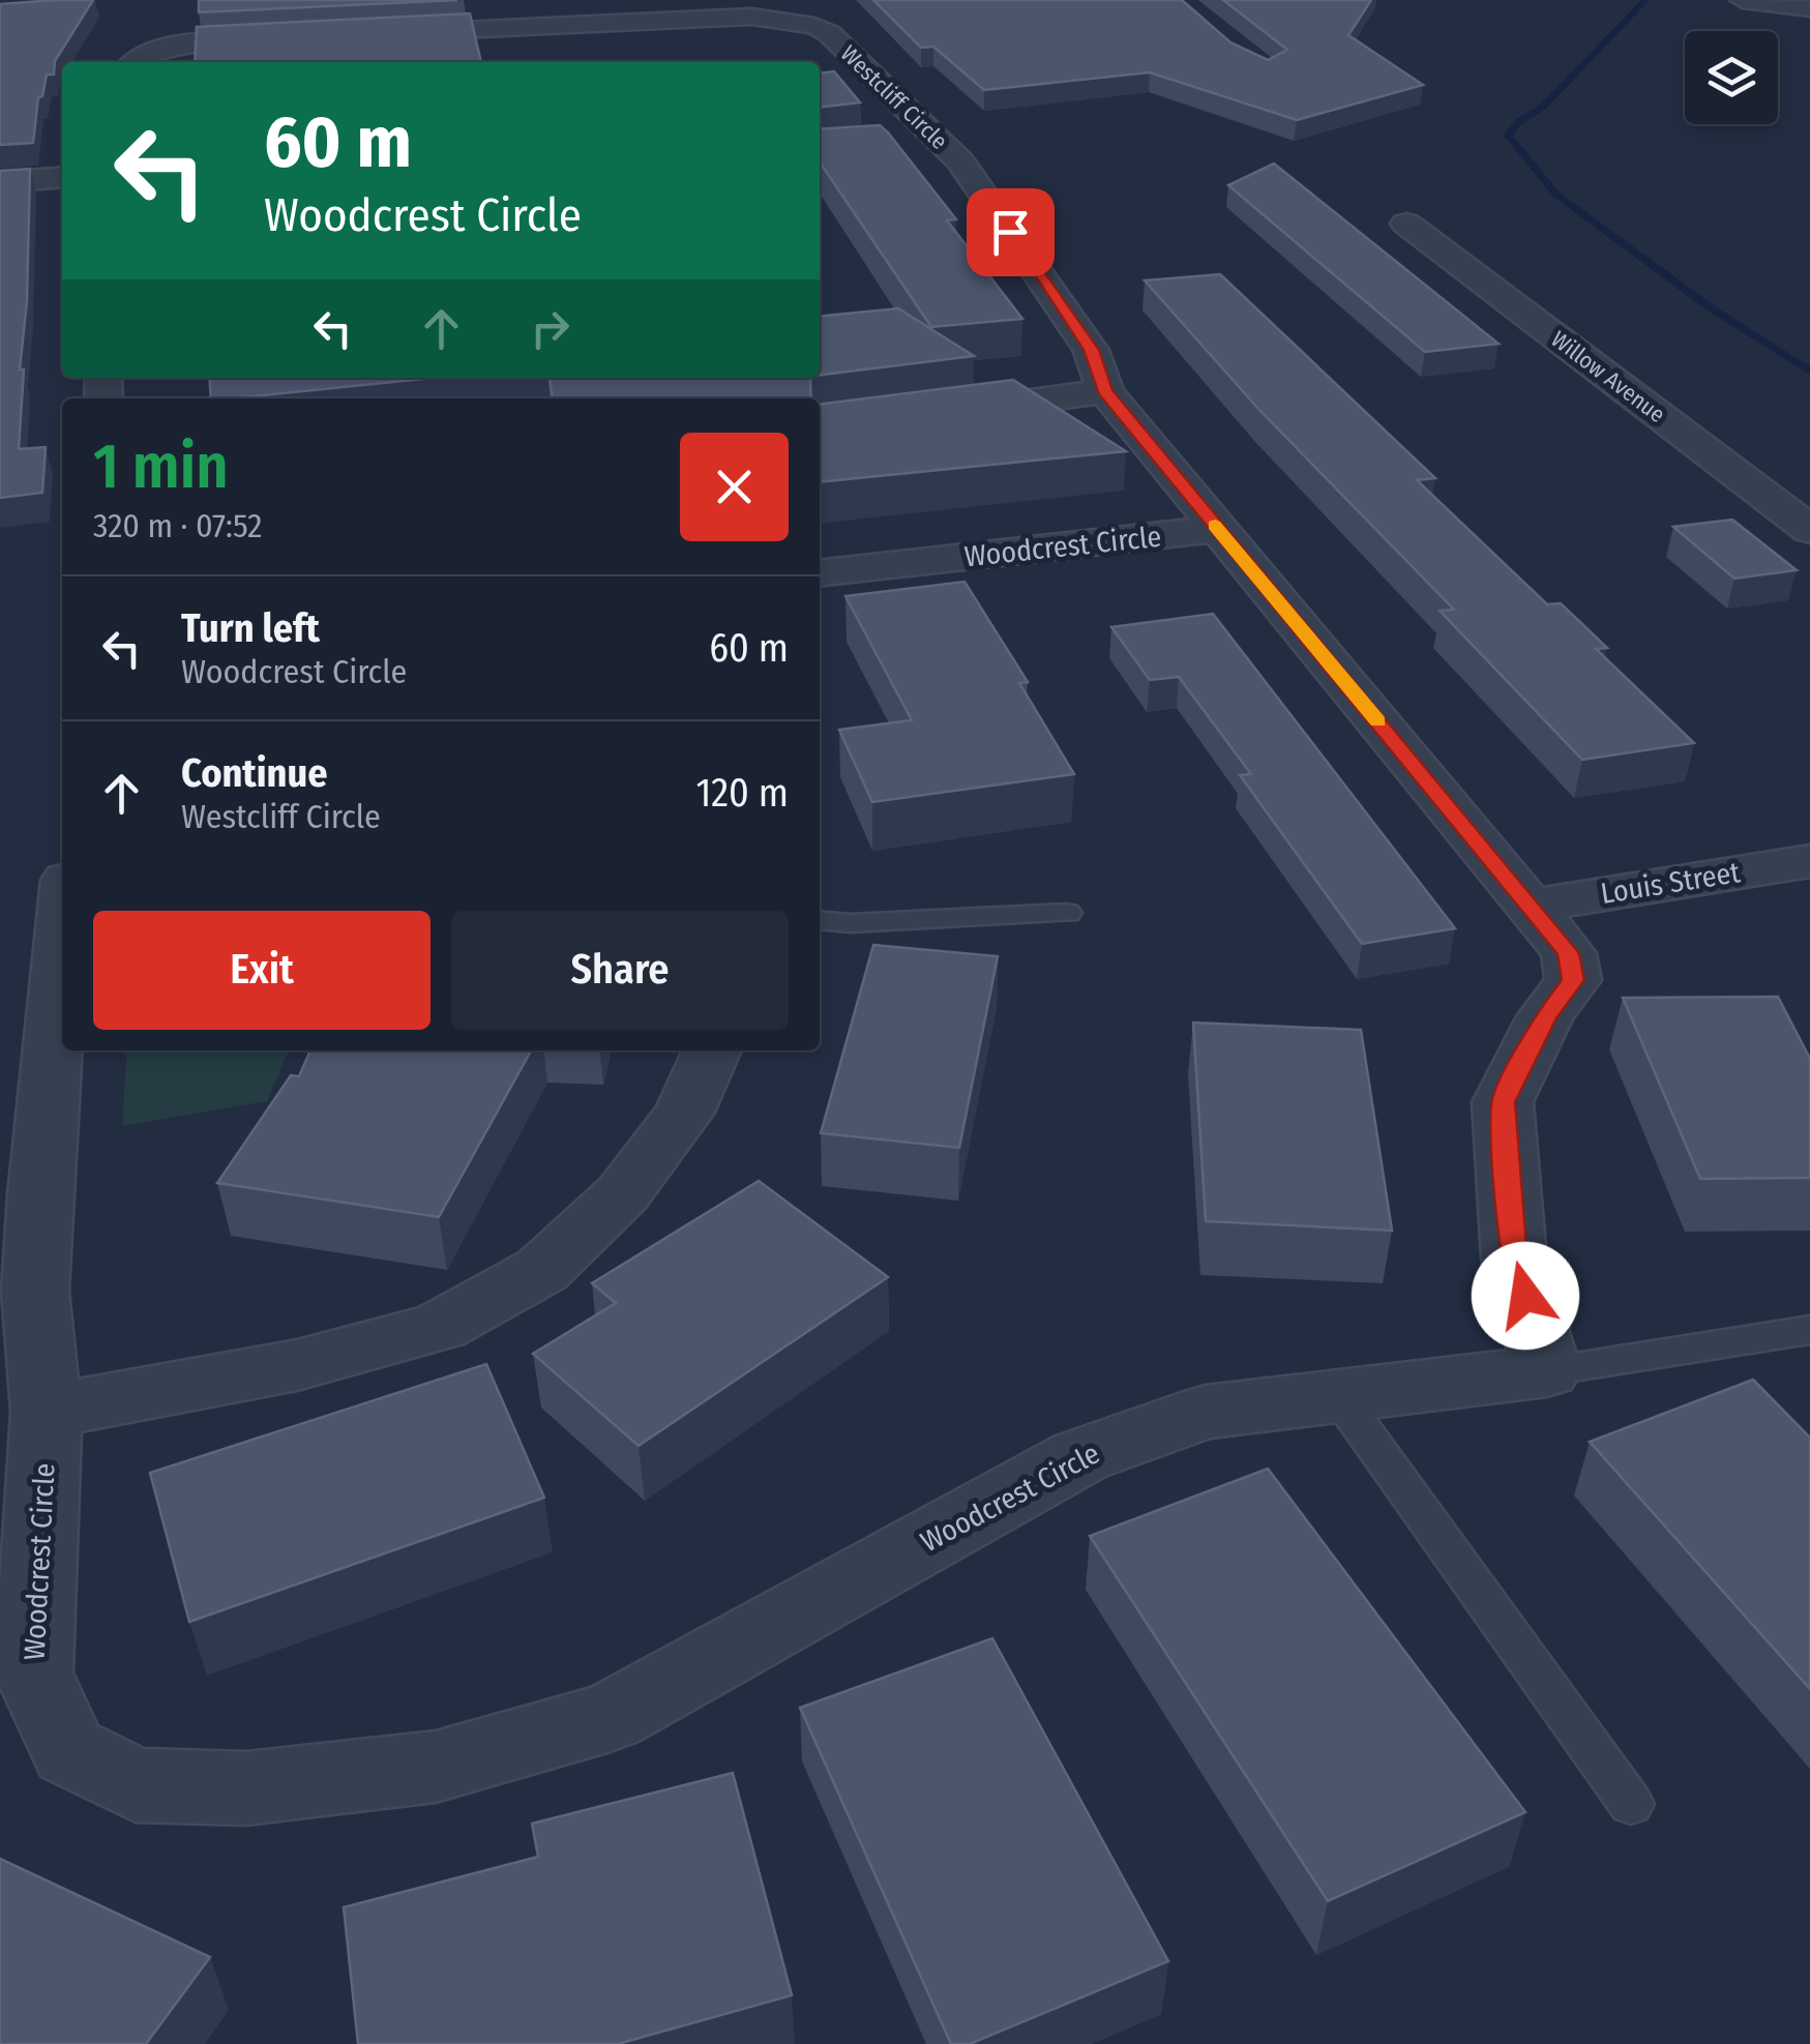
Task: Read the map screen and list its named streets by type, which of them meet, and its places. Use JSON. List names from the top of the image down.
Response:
{
  "streets": {
    "street": [
      "Westcliff Circle",
      "Willow Avenue",
      "Woodcrest Circle",
      "Louis Street"
    ]
  },
  "crossings": [
    ["Westcliff Circle", "Woodcrest Circle"]
  ],
  "page": {
    "turn": ["60 m", "Woodcrest Circle"],
    "heading": ["1 min", "320 m · 07:52"],
    "list": [
      {
        "name": "Turn left",
        "note": "Woodcrest Circle",
        "value": "60 m"
      },
      {
        "name": "Continue",
        "note": "Westcliff Circle",
        "value": "120 m"
      }
    ],
    "buttons": ["Exit", "Share"]
  }
}
